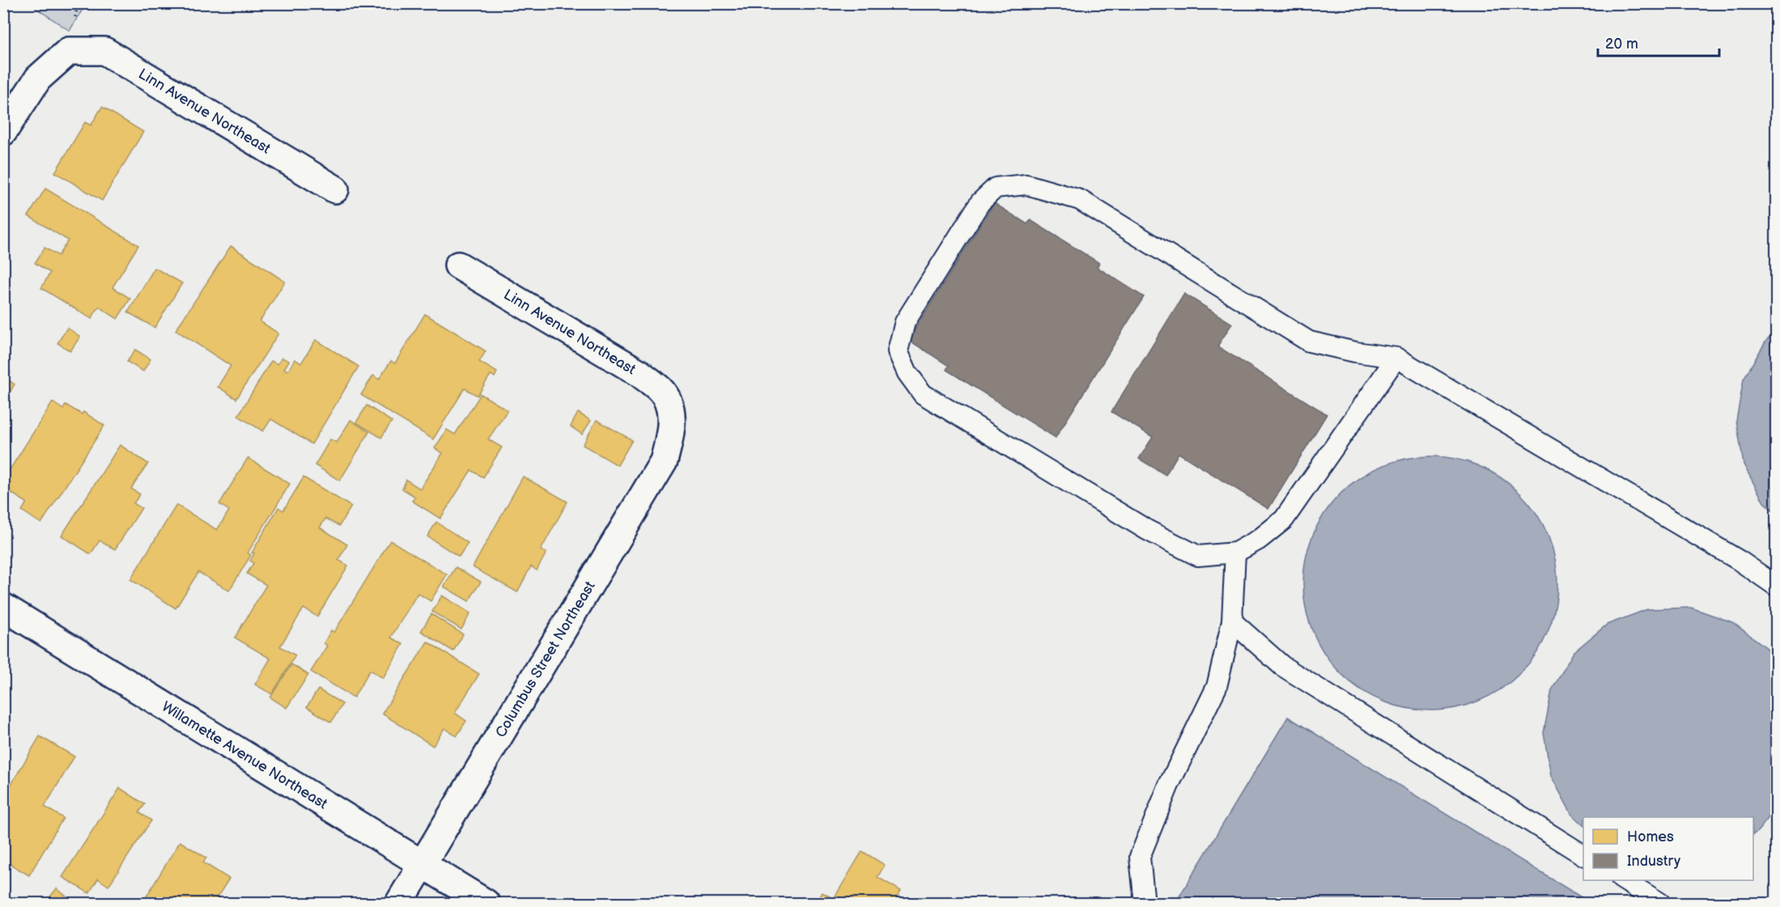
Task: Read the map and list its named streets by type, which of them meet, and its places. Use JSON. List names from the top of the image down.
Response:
{
  "streets": {
    "street": ["Linn Avenue Northeast", "Columbus Street Northeast", "Willamette Avenue Northeast"]
  },
  "crossings": [
    ["Linn Avenue Northeast", "Columbus Street Northeast"],
    ["Columbus Street Northeast", "Willamette Avenue Northeast"]
  ],
  "legend": ["Homes", "Industry"],
  "scale_bar": "20 m"
}
